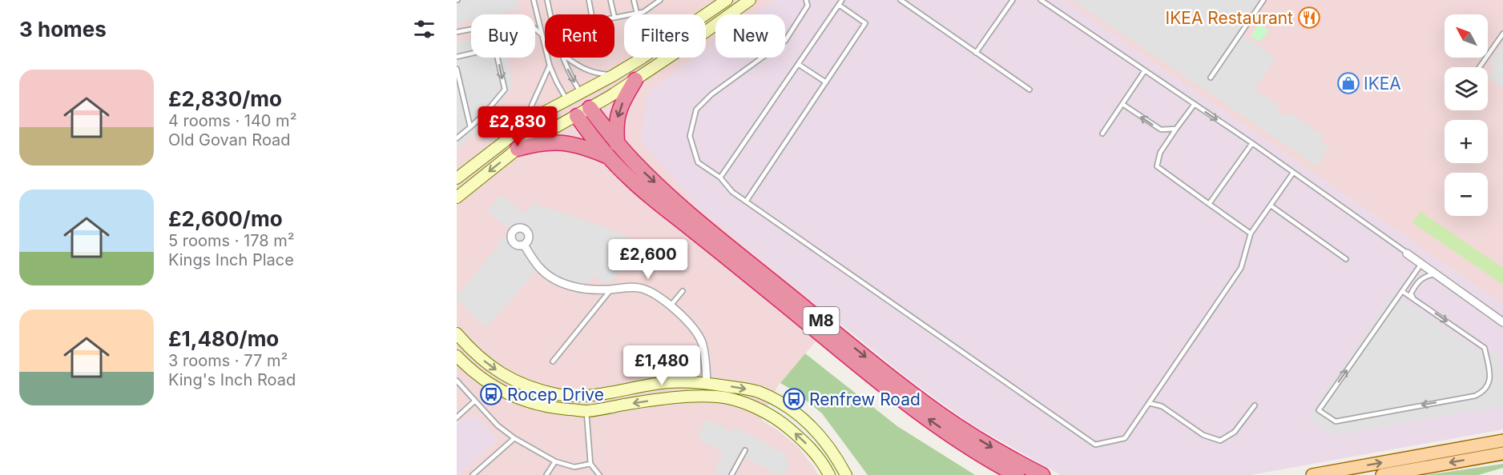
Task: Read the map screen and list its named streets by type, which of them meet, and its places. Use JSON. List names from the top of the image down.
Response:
{
  "streets": {
    "highway": ["M8"]
  },
  "places": {
    "restaurant": ["IKEA Restaurant"],
    "shop": ["IKEA"],
    "bus stop": ["Rocep Drive", "Renfrew Road"]
  },
  "north": "top left",
  "page": {
    "heading": "3 homes",
    "map_buttons": ["+", "−"],
    "chip": [
      "Buy",
      "Rent",
      "Filters",
      "New"
    ],
    "list": [
      {
        "name": "£2,830/mo",
        "note": "4 rooms · 140 m² · Old Govan Road"
      },
      {
        "name": "£2,600/mo",
        "note": "5 rooms · 178 m² · Kings Inch Place"
      },
      {
        "name": "£1,480/mo",
        "note": "3 rooms · 77 m² · King's Inch Road"
      }
    ],
    "price": ["£2,830", "£2,600", "£1,480"]
  }
}
